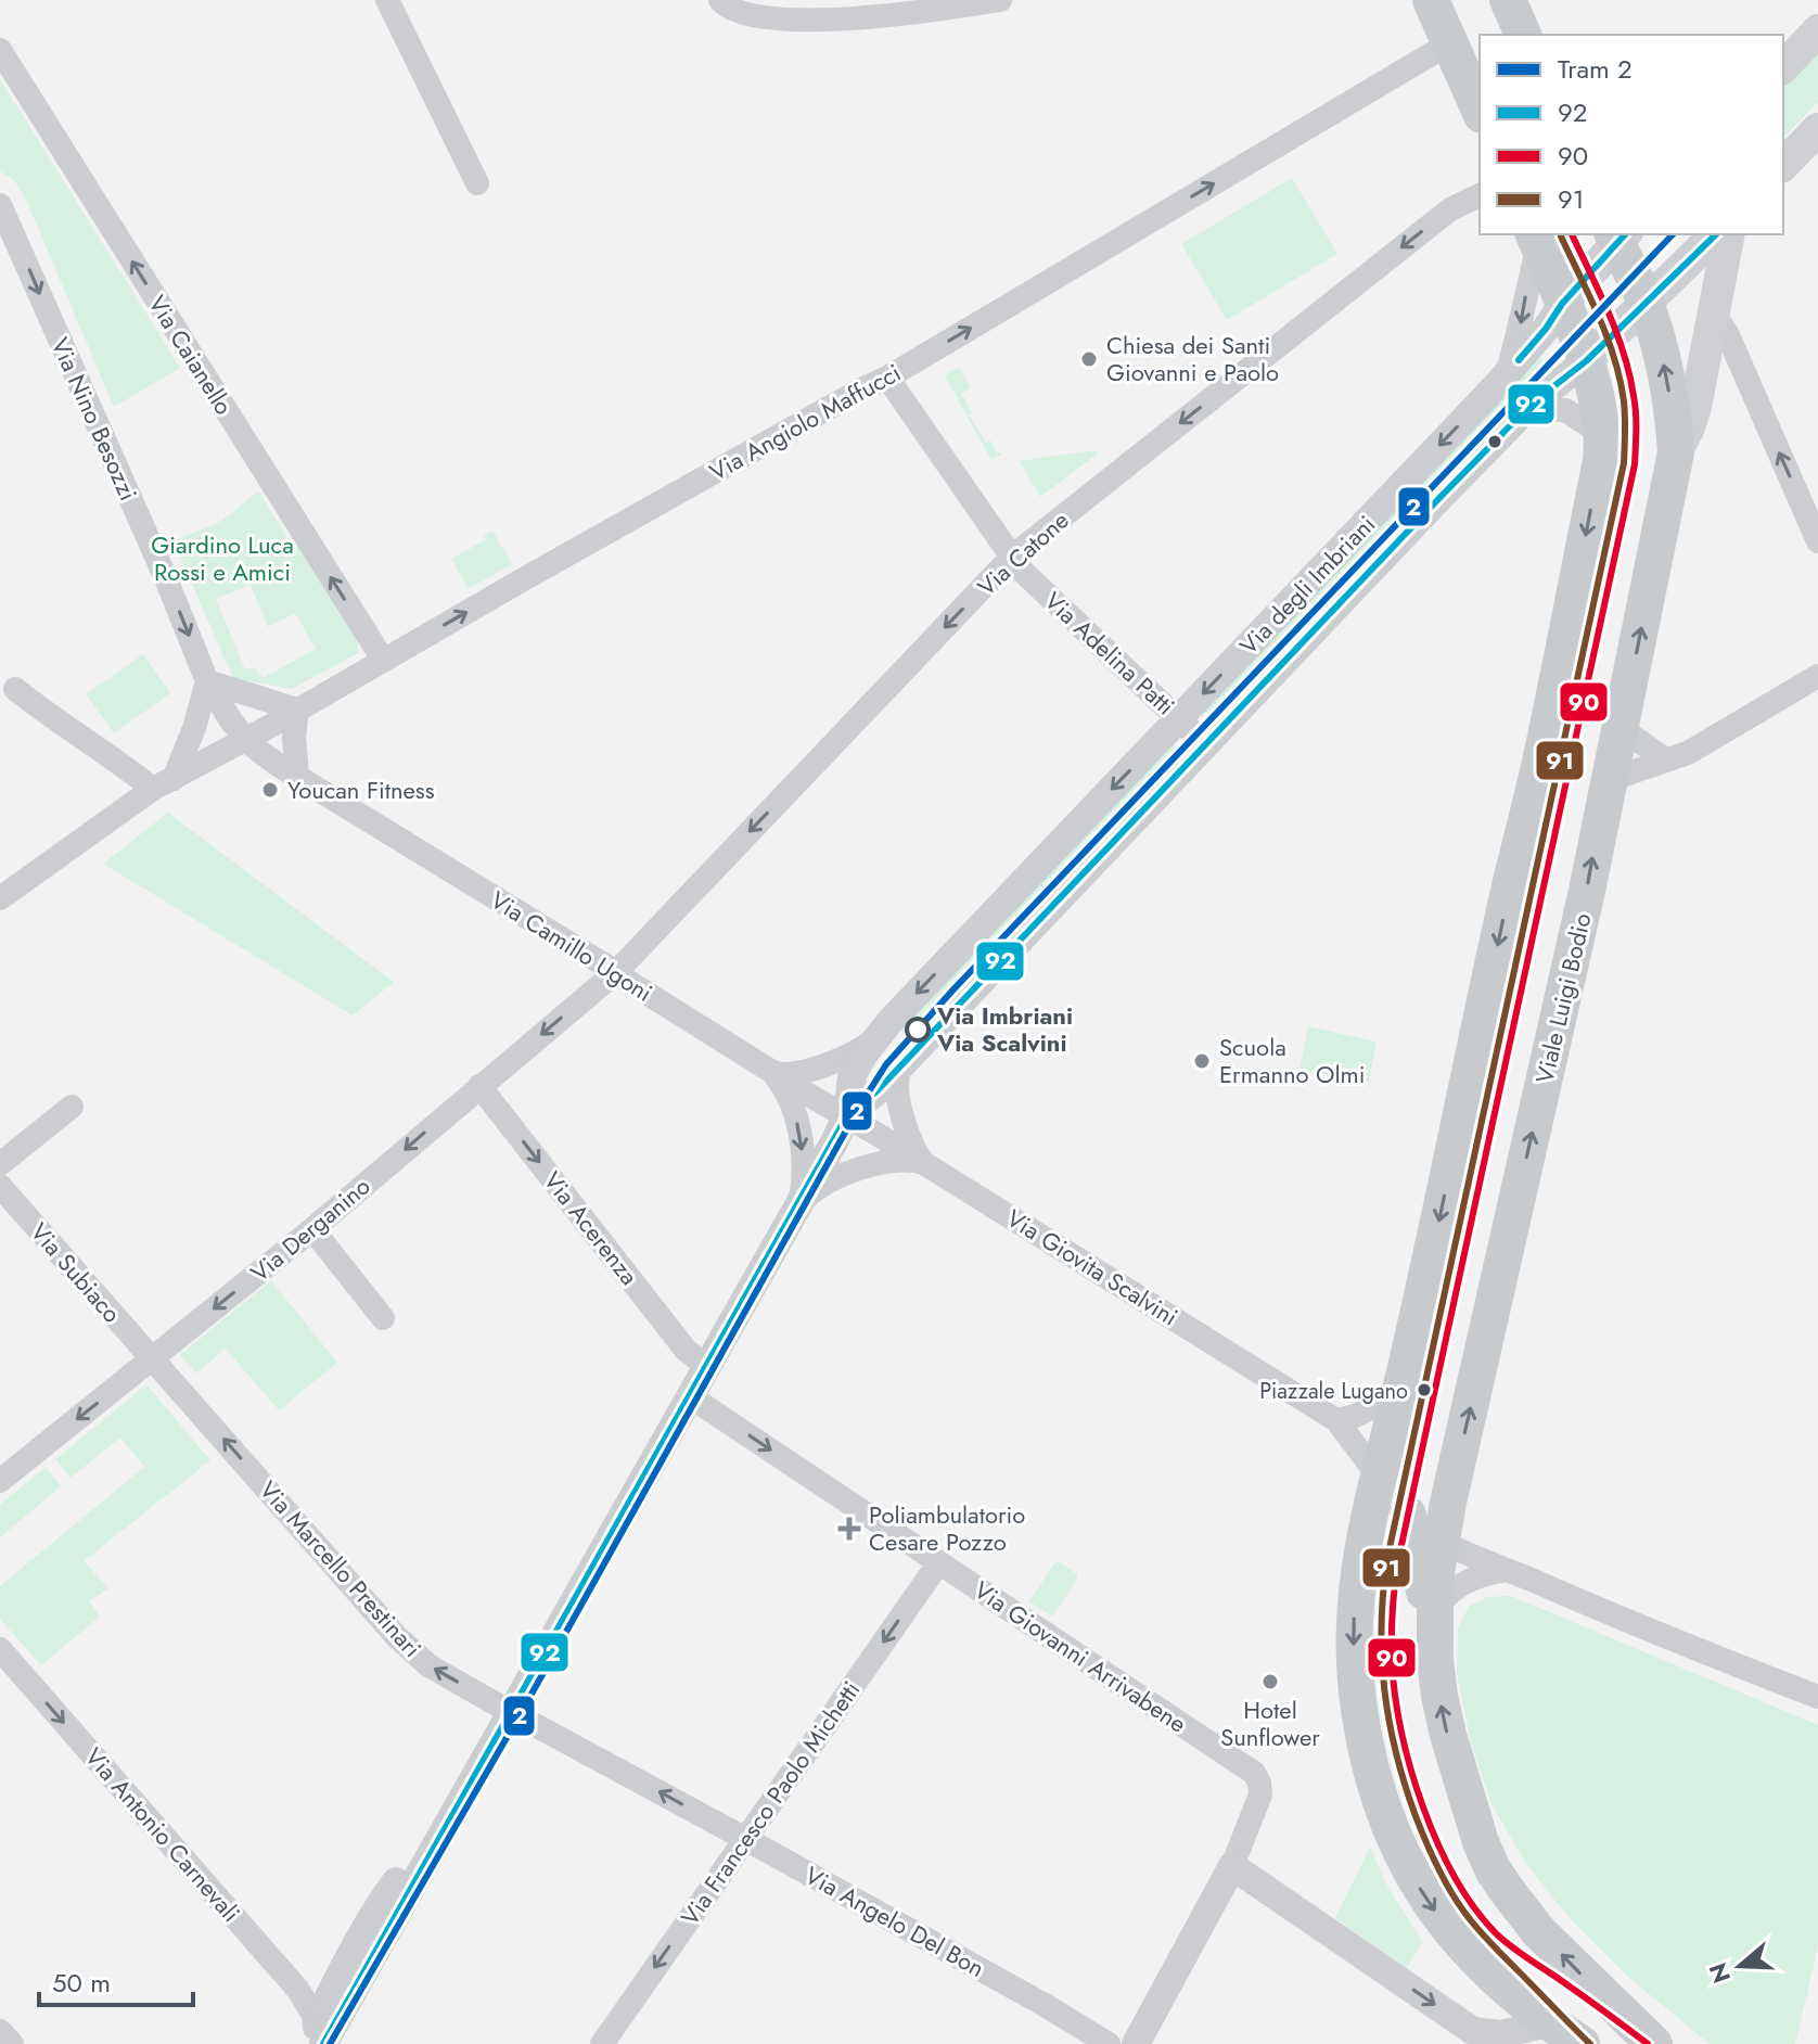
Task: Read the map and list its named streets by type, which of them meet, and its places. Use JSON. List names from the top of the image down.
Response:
{
  "streets": {
    "main road": ["Viale Luigi Bodio"],
    "street": [
      "Via Caianello",
      "Via Nino Besozzi",
      "Via Angiolo Maffucci",
      "Via Catone",
      "Via degli Imbriani",
      "Via Adelina Patti",
      "Via Camillo Ugoni",
      "Via Acerenza",
      "Via Derganino",
      "Via Giovita Scalvini",
      "Via Subiaco",
      "Via Marcello Prestinari",
      "Via Giovanni Arrivabene",
      "Via Francesco Paolo Michetti",
      "Via Antonio Carnevali",
      "Via Angelo Del Bon"
    ]
  },
  "crossings": [
    ["Via Caianello", "Via Angiolo Maffucci"],
    ["Via Nino Besozzi", "Via Angiolo Maffucci"],
    ["Via Nino Besozzi", "Via Camillo Ugoni"],
    ["Via Angiolo Maffucci", "Via Adelina Patti"],
    ["Via Angiolo Maffucci", "Via Camillo Ugoni"],
    ["Via Catone", "Via Adelina Patti"],
    ["Via Catone", "Via Camillo Ugoni"],
    ["Via Catone", "Via Derganino"],
    ["Via degli Imbriani", "Via Adelina Patti"],
    ["Via degli Imbriani", "Via Camillo Ugoni"],
    ["Via degli Imbriani", "Via Acerenza"],
    ["Via degli Imbriani", "Via Giovita Scalvini"],
    ["Via degli Imbriani", "Via Marcello Prestinari"],
    ["Via degli Imbriani", "Via Giovanni Arrivabene"],
    ["Via degli Imbriani", "Via Antonio Carnevali"],
    ["Via Camillo Ugoni", "Via Derganino"],
    ["Via Camillo Ugoni", "Via Giovita Scalvini"],
    ["Via Acerenza", "Via Derganino"],
    ["Via Derganino", "Via Subiaco"],
    ["Via Derganino", "Via Marcello Prestinari"],
    ["Via Subiaco", "Via Marcello Prestinari"],
    ["Via Marcello Prestinari", "Via Francesco Paolo Michetti"],
    ["Via Marcello Prestinari", "Via Angelo Del Bon"],
    ["Via Giovanni Arrivabene", "Via Francesco Paolo Michetti"],
    ["Via Francesco Paolo Michetti", "Via Angelo Del Bon"]
  ],
  "one_way": [
    "Via Caianello",
    "Via Nino Besozzi",
    "Via Angiolo Maffucci",
    "Via Catone",
    "Via Acerenza",
    "Via Derganino",
    "Via Marcello Prestinari",
    "Via Giovanni Arrivabene",
    "Via Francesco Paolo Michetti",
    "Via Antonio Carnevali"
  ],
  "parks": ["Giardino Luca Rossi e Amici"],
  "places": {
    "other": [
      "Chiesa dei Santi Giovanni e Paolo",
      "Youcan Fitness",
      "Via Imbriani Via Scalvini",
      "Scuola Ermanno Olmi",
      "Piazzale Lugano",
      "Hotel Sunflower"
    ],
    "health": ["Poliambulatorio Cesare Pozzo"]
  },
  "lines": [
    "tram line 2",
    "transit line 92",
    "transit line 90",
    "transit line 91"
  ],
  "legend": [
    "Tram 2",
    "92",
    "90",
    "91"
  ],
  "scale_bar": "50 m",
  "north": "left"
}
